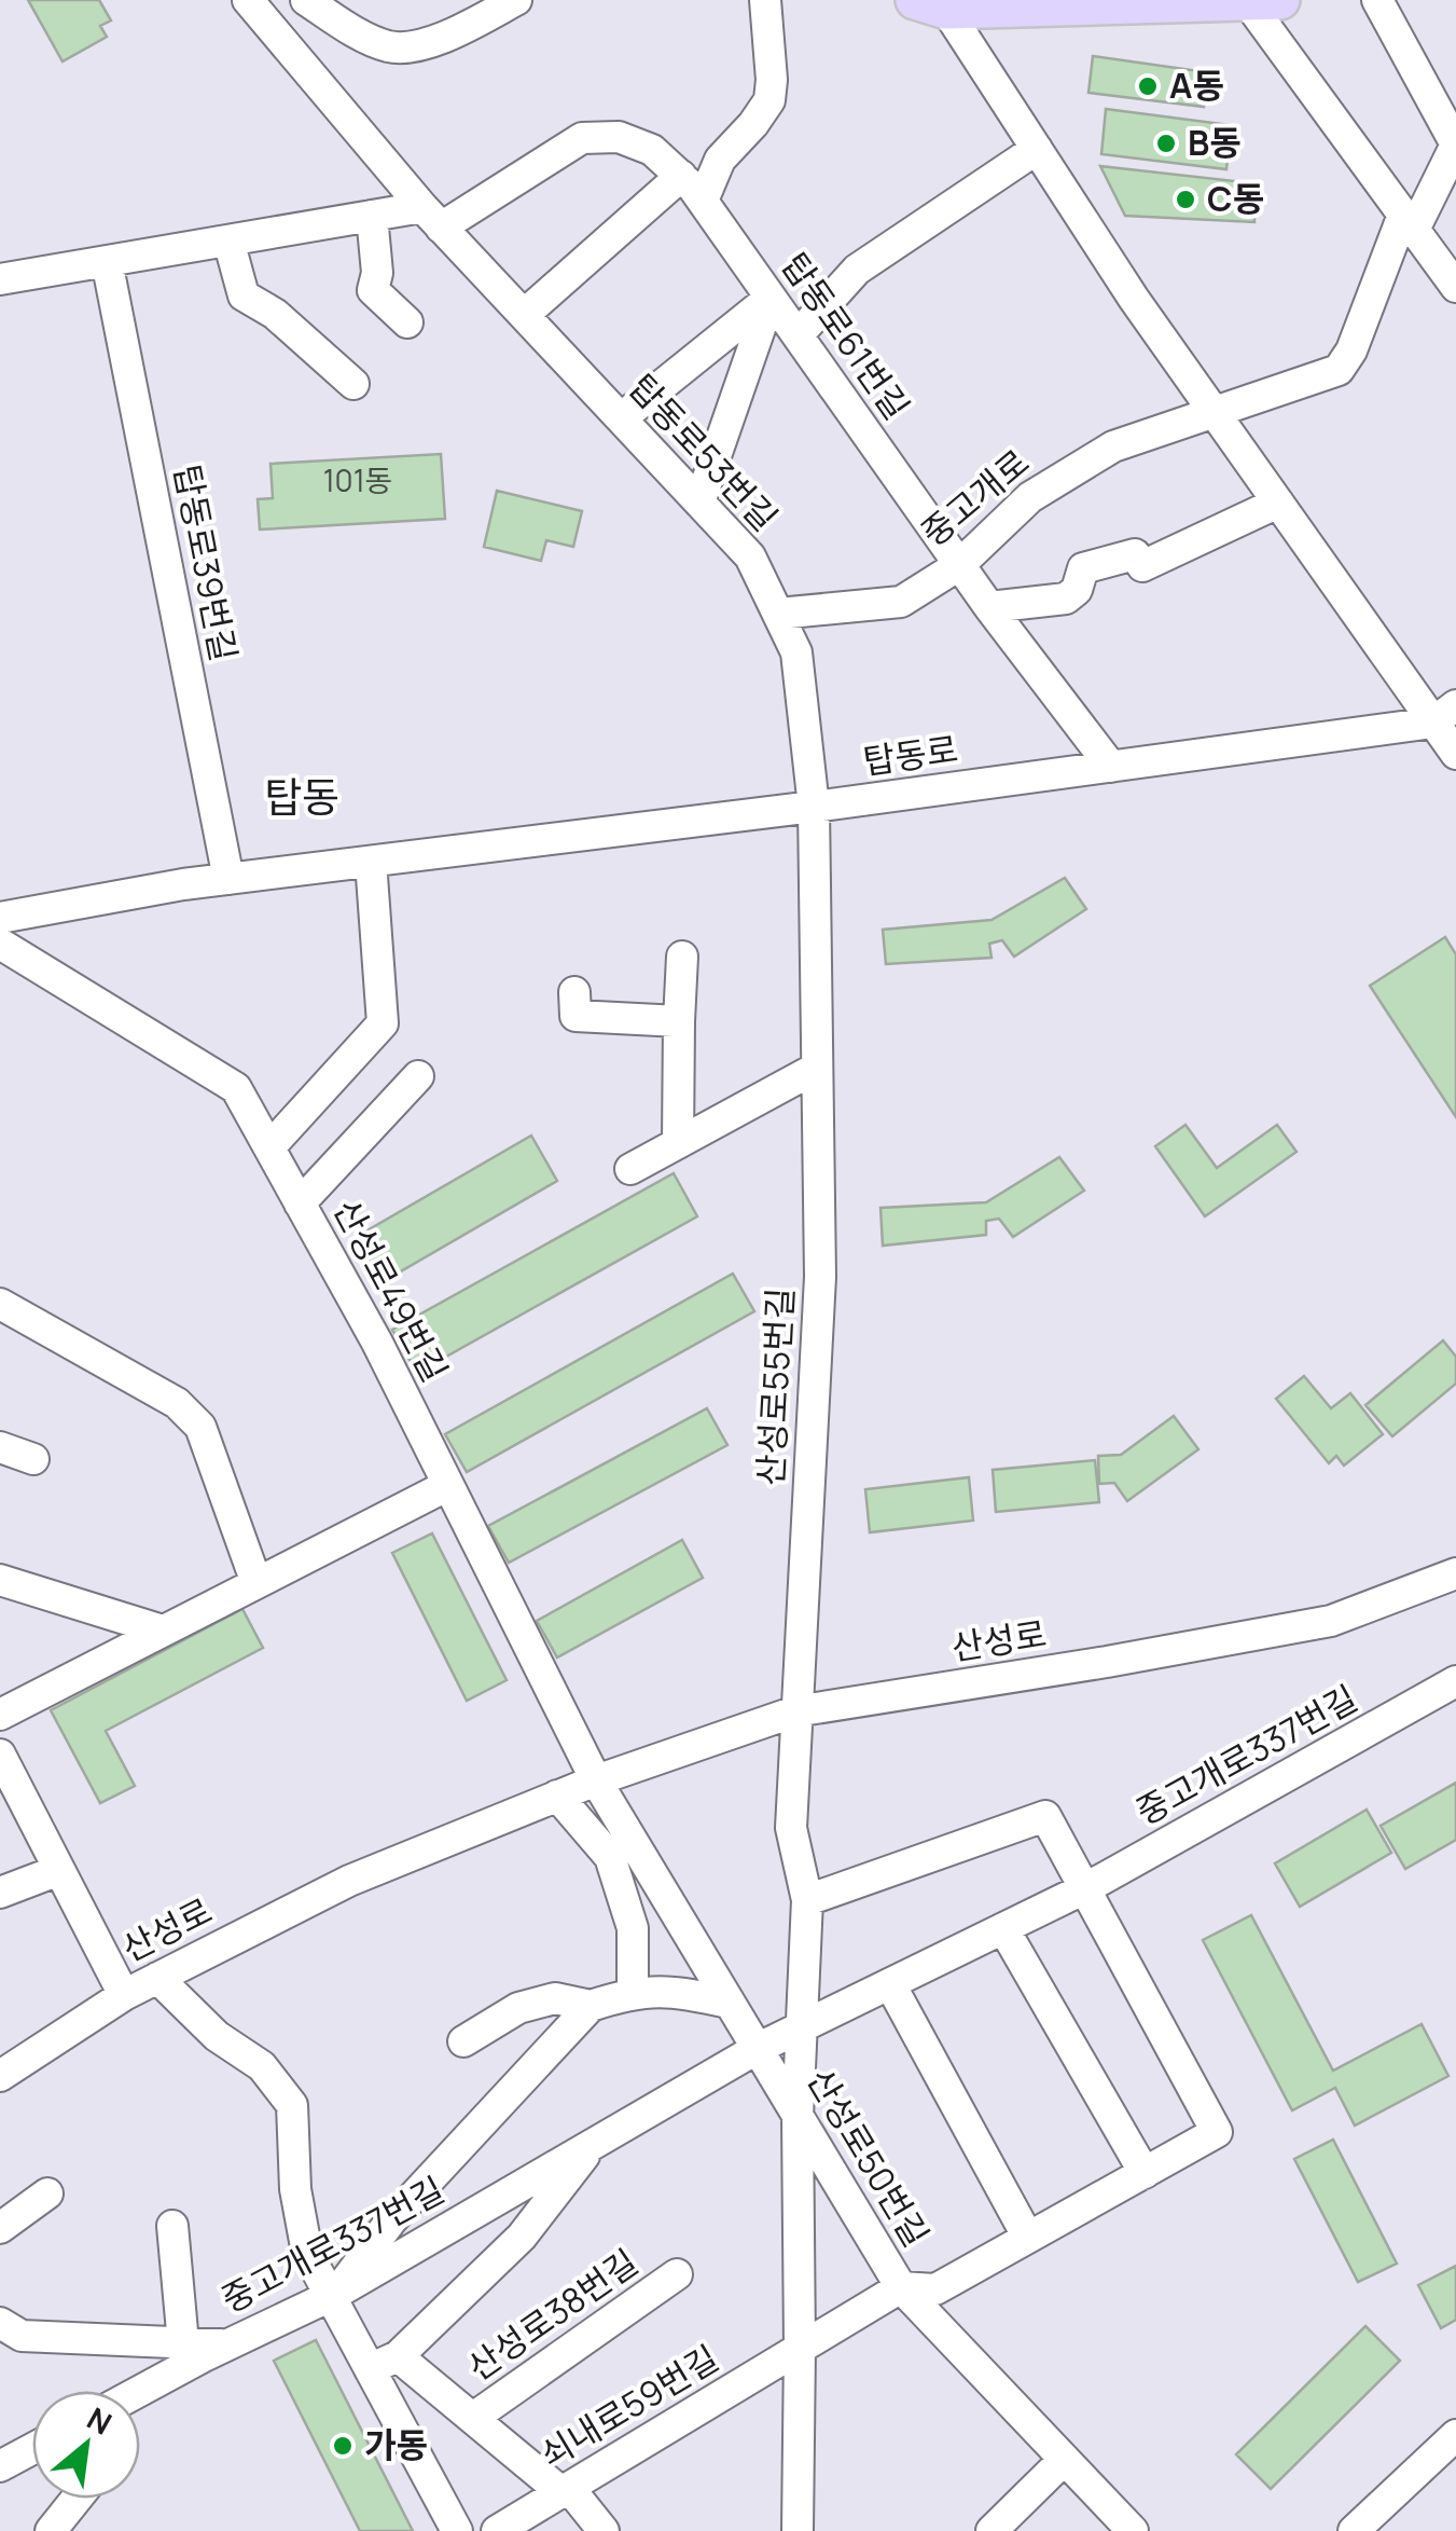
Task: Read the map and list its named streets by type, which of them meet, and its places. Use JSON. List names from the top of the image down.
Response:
{
  "streets": {
    "street": [
      "탑동로61번길",
      "탑동로53번길",
      "중고개로",
      "탑동로39번길",
      "탑동로",
      "산성로49번길",
      "산성로55번길",
      "산성로",
      "중고개로337번길",
      "산성로50번길",
      "산성로38번길",
      "쇠내로59번길"
    ]
  },
  "crossings": [
    ["탑동로61번길", "탑동로53번길"],
    ["탑동로61번길", "중고개로"],
    ["탑동로61번길", "탑동로"],
    ["탑동로53번길", "중고개로"],
    ["탑동로53번길", "탑동로"],
    ["탑동로53번길", "산성로55번길"],
    ["탑동로39번길", "탑동로"],
    ["탑동로", "산성로55번길"],
    ["산성로49번길", "산성로"],
    ["산성로49번길", "산성로50번길"],
    ["산성로55번길", "산성로"],
    ["산성로55번길", "중고개로337번길"],
    ["산성로55번길", "산성로50번길"],
    ["산성로", "산성로50번길"],
    ["중고개로337번길", "산성로50번길"],
    ["중고개로337번길", "산성로38번길"],
    ["중고개로337번길", "쇠내로59번길"],
    ["산성로50번길", "쇠내로59번길"],
    ["산성로38번길", "쇠내로59번길"]
  ],
  "districts": ["탑동"],
  "places": [
    "A동",
    "B동",
    "C동",
    "가동"
  ],
  "house_numbers": ["101동"],
  "north": "top right"
}
